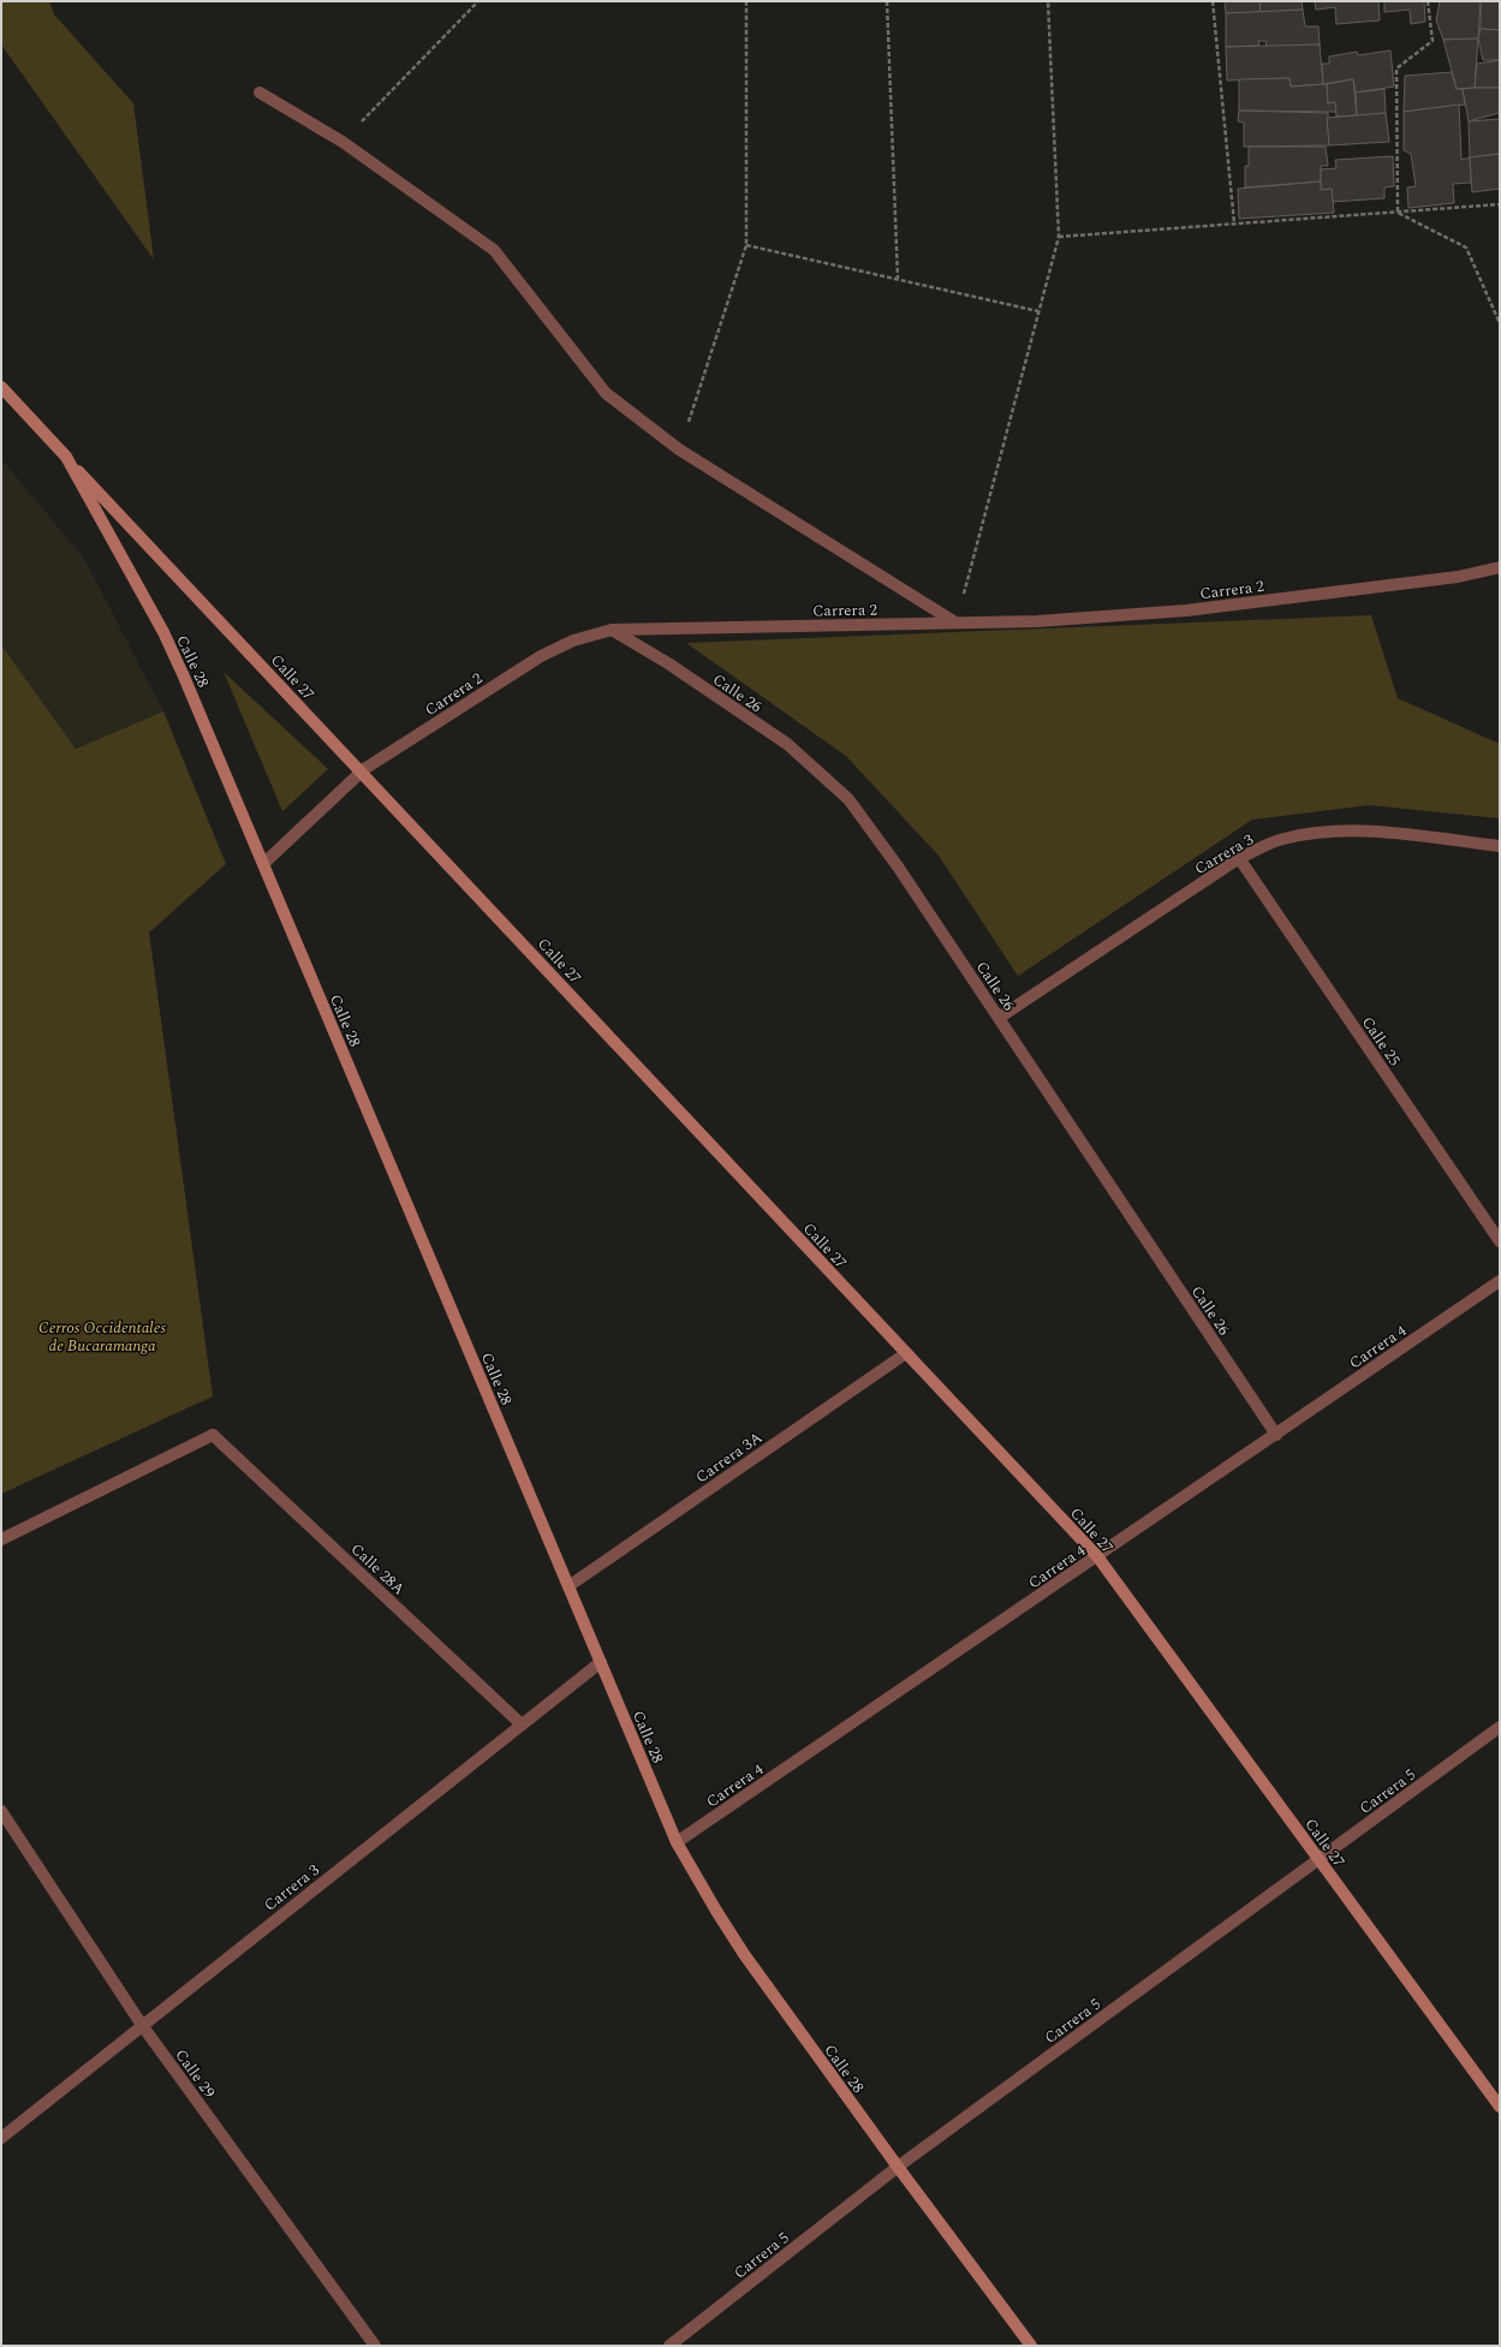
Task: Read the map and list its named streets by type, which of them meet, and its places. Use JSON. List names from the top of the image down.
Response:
{
  "streets": {
    "street": [
      "Carrera 2",
      "Calle 28",
      "Calle 27",
      "Calle 26",
      "Carrera 3",
      "Calle 25",
      "Carrera 4",
      "Carrera 3A",
      "Calle 28A",
      "Carrera 5",
      "Calle 29"
    ]
  },
  "crossings": [
    ["Carrera 2", "Calle 28"],
    ["Carrera 2", "Calle 27"],
    ["Carrera 2", "Calle 26"],
    ["Calle 28", "Calle 27"],
    ["Calle 28", "Carrera 3"],
    ["Calle 28", "Carrera 4"],
    ["Calle 28", "Carrera 3A"],
    ["Calle 28", "Carrera 5"],
    ["Calle 27", "Carrera 4"],
    ["Calle 27", "Carrera 3A"],
    ["Calle 27", "Carrera 5"],
    ["Calle 26", "Carrera 3"],
    ["Calle 26", "Carrera 4"],
    ["Carrera 3", "Calle 25"],
    ["Carrera 3", "Calle 28A"],
    ["Carrera 3", "Calle 29"]
  ],
  "parks": ["Cerros Occidentales de Bucaramanga"]
}
